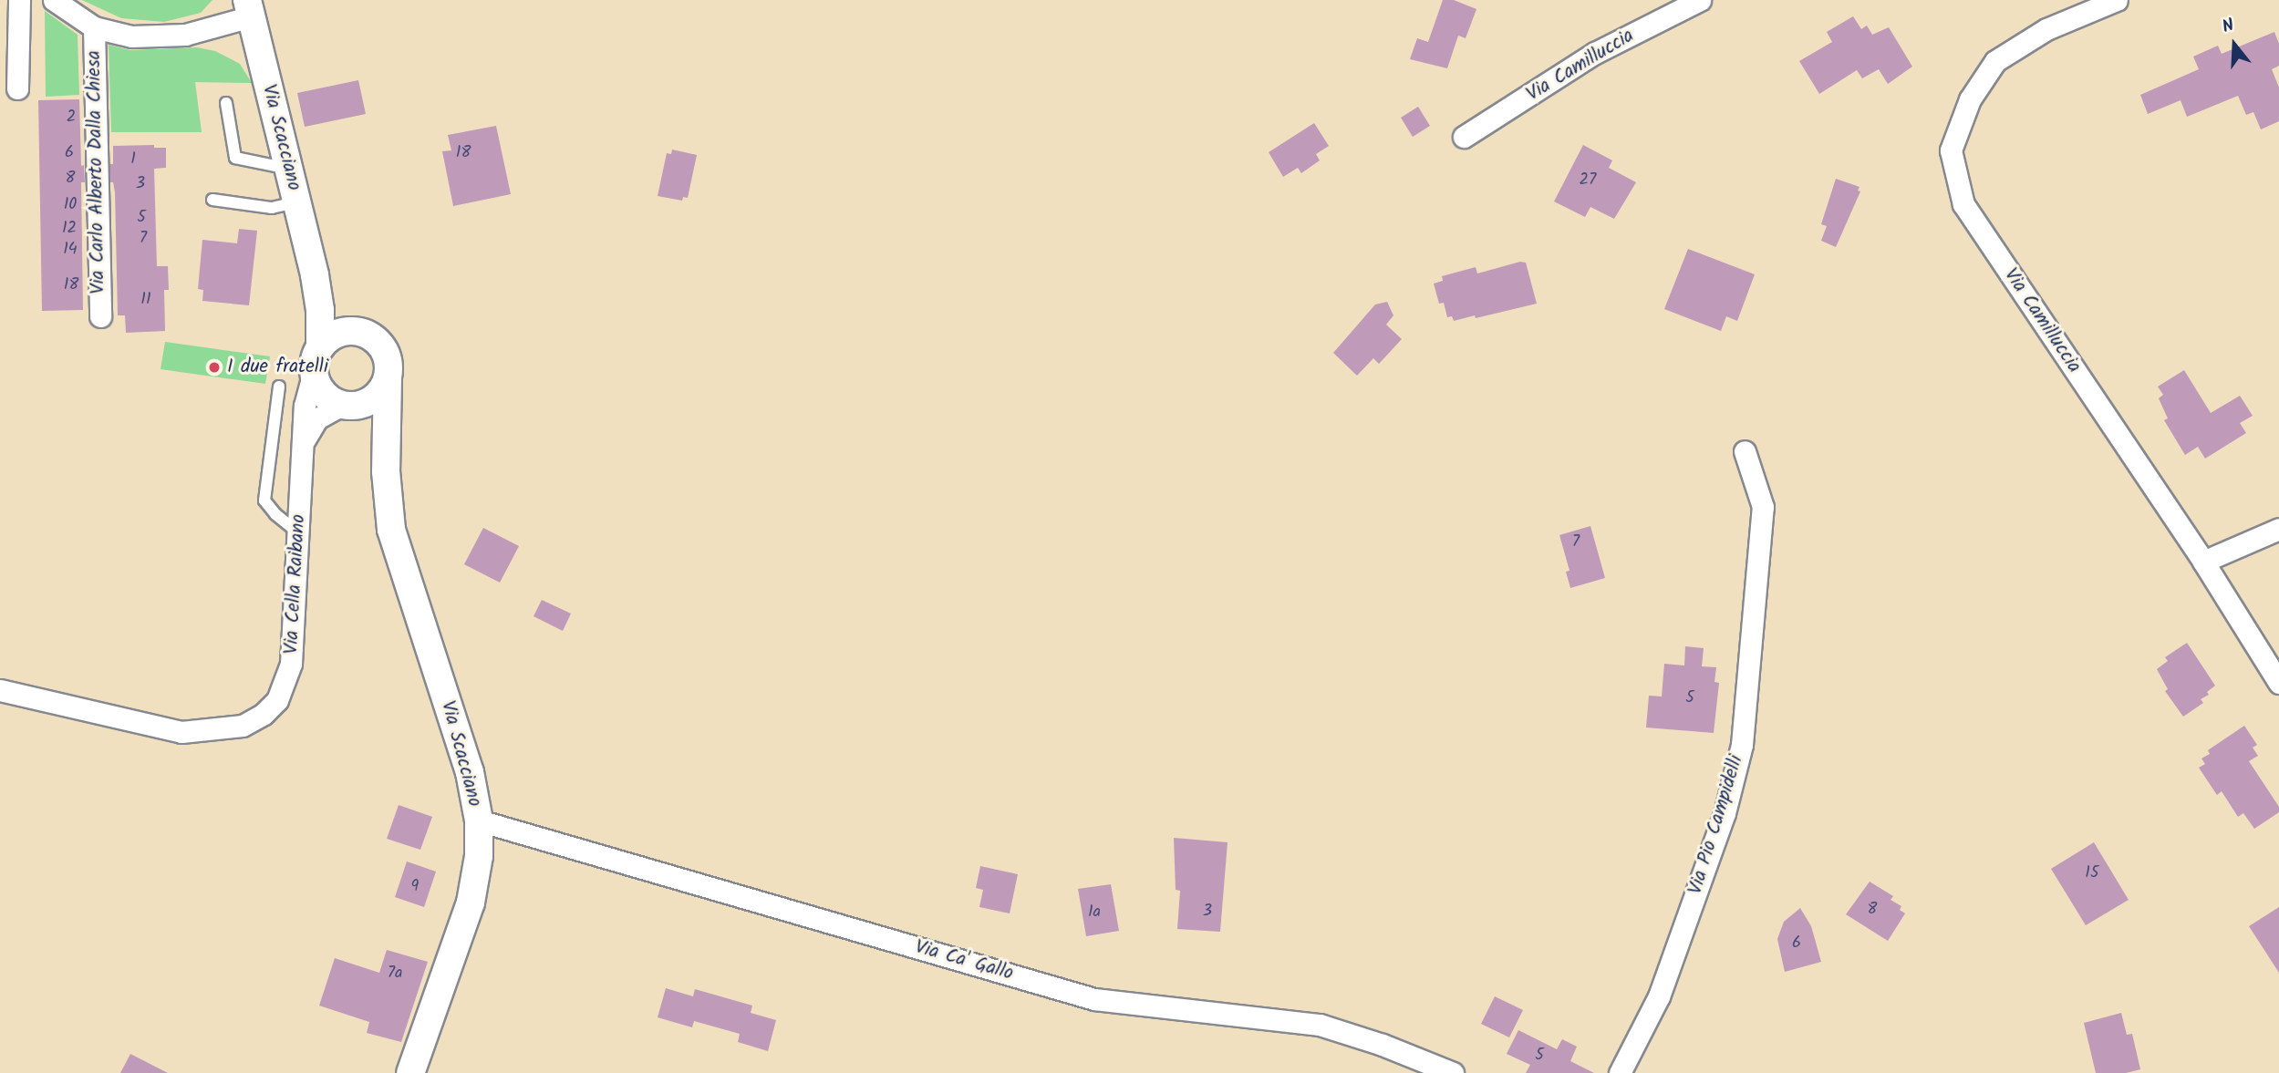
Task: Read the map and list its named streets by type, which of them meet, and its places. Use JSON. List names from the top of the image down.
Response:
{
  "streets": {
    "street": [
      "Via Camilluccia",
      "Via Scacciano",
      "Via Carlo Alberto Dalla Chiesa",
      "Via Cella Raibano",
      "Via Pio Campidelli",
      "Via Ca' Gallo"
    ]
  },
  "crossings": [
    ["Via Scacciano", "Via Carlo Alberto Dalla Chiesa"],
    ["Via Scacciano", "Via Cella Raibano"],
    ["Via Scacciano", "Via Ca' Gallo"]
  ],
  "places": ["I due fratelli"],
  "house_numbers": [
    "2",
    "6",
    "18",
    "1",
    "8",
    "27",
    "3",
    "10",
    "5",
    "12",
    "7",
    "14",
    "18",
    "11",
    "7",
    "5",
    "15",
    "9",
    "8",
    "3",
    "1a",
    "6",
    "7a",
    "5"
  ],
  "north": "top"
}
